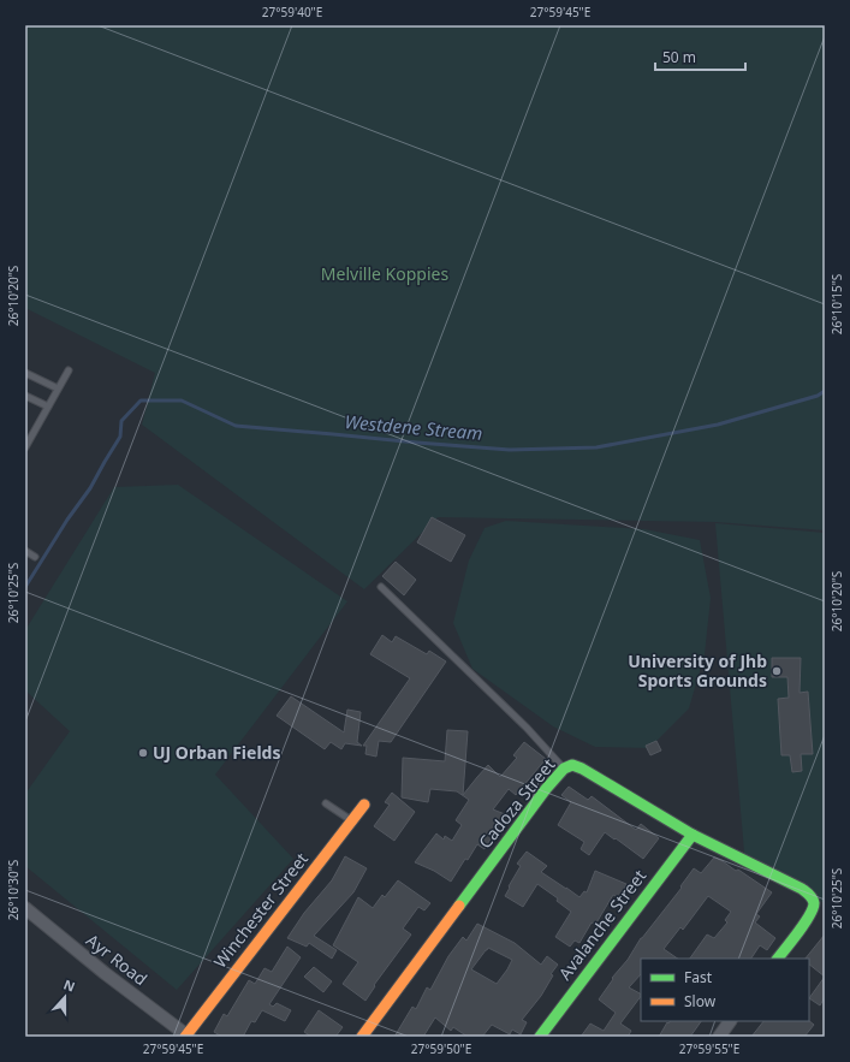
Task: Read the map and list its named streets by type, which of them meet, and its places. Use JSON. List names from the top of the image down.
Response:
{
  "streets": {
    "street": [
      "Cadoza Street",
      "Winchester Street",
      "Avalanche Street",
      "Ayr Road"
    ]
  },
  "crossings": [
    ["Cadoza Street", "Avalanche Street"],
    ["Winchester Street", "Ayr Road"]
  ],
  "water": ["Westdene Stream"],
  "parks": ["Melville Koppies"],
  "places": ["University of Jhb Sports Grounds", "UJ Orban Fields"],
  "legend": ["Fast", "Slow"],
  "scale_bar": "50 m",
  "north": "top",
  "coordinates": [
    "27°59'40\"E",
    "27°59'45\"E",
    "26°10'20\"S",
    "26°10'15\"S",
    "26°10'25\"S",
    "26°10'30\"S",
    "27°59'50\"E",
    "27°59'55\"E"
  ]
}
